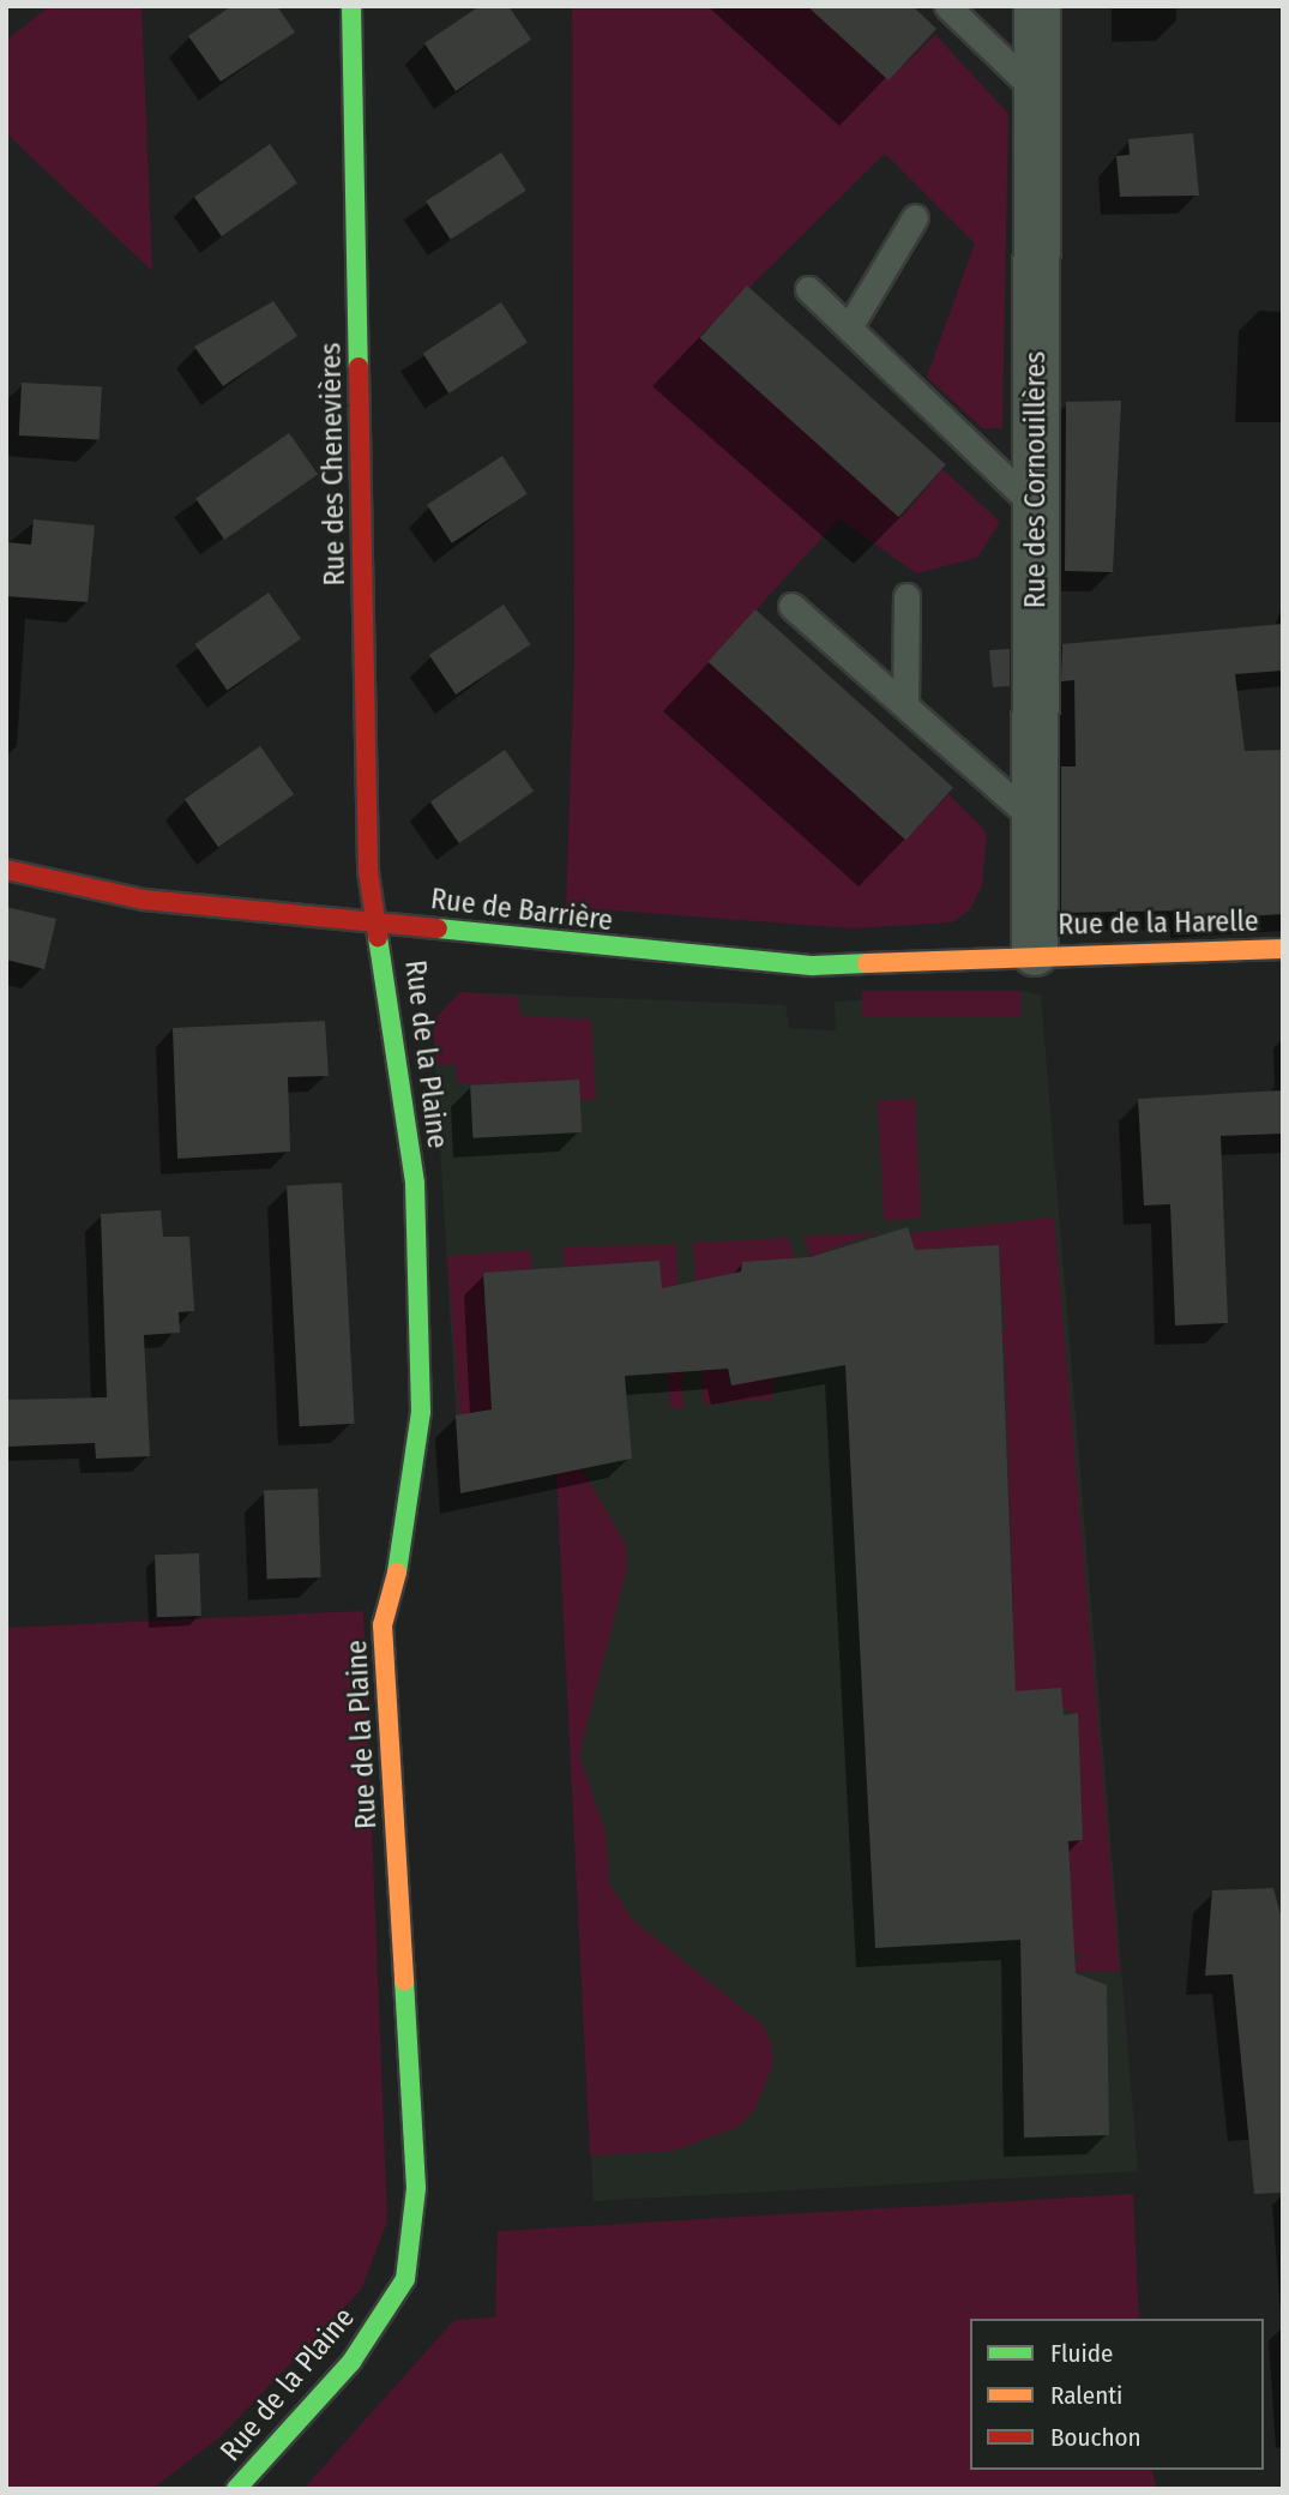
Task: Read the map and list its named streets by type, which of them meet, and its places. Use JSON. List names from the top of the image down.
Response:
{
  "streets": {
    "street": [
      "Rue des Chenevières",
      "Rue des Cornouillères",
      "Rue de Barrière",
      "Rue de la Harelle",
      "Rue de la Plaine"
    ]
  },
  "crossings": [
    ["Rue des Chenevières", "Rue de Barrière"],
    ["Rue des Chenevières", "Rue de la Plaine"],
    ["Rue des Cornouillères", "Rue de Barrière"],
    ["Rue des Cornouillères", "Rue de la Harelle"],
    ["Rue de Barrière", "Rue de la Harelle"],
    ["Rue de Barrière", "Rue de la Plaine"]
  ],
  "legend": ["Fluide", "Ralenti", "Bouchon"]
}
